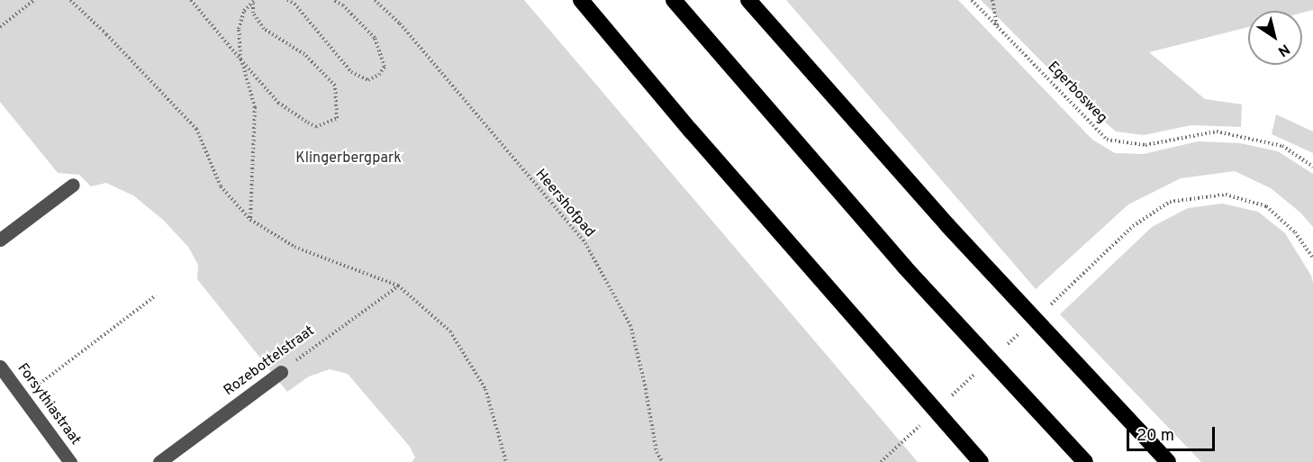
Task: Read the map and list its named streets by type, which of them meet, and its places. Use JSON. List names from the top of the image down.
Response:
{
  "streets": {
    "street": ["Rozebottelstraat", "Forsythiastraat"],
    "path": ["Egerbosweg", "Heershofpad"]
  },
  "parks": ["Klingerbergpark"],
  "scale_bar": "20 m",
  "north": "bottom right"
}
